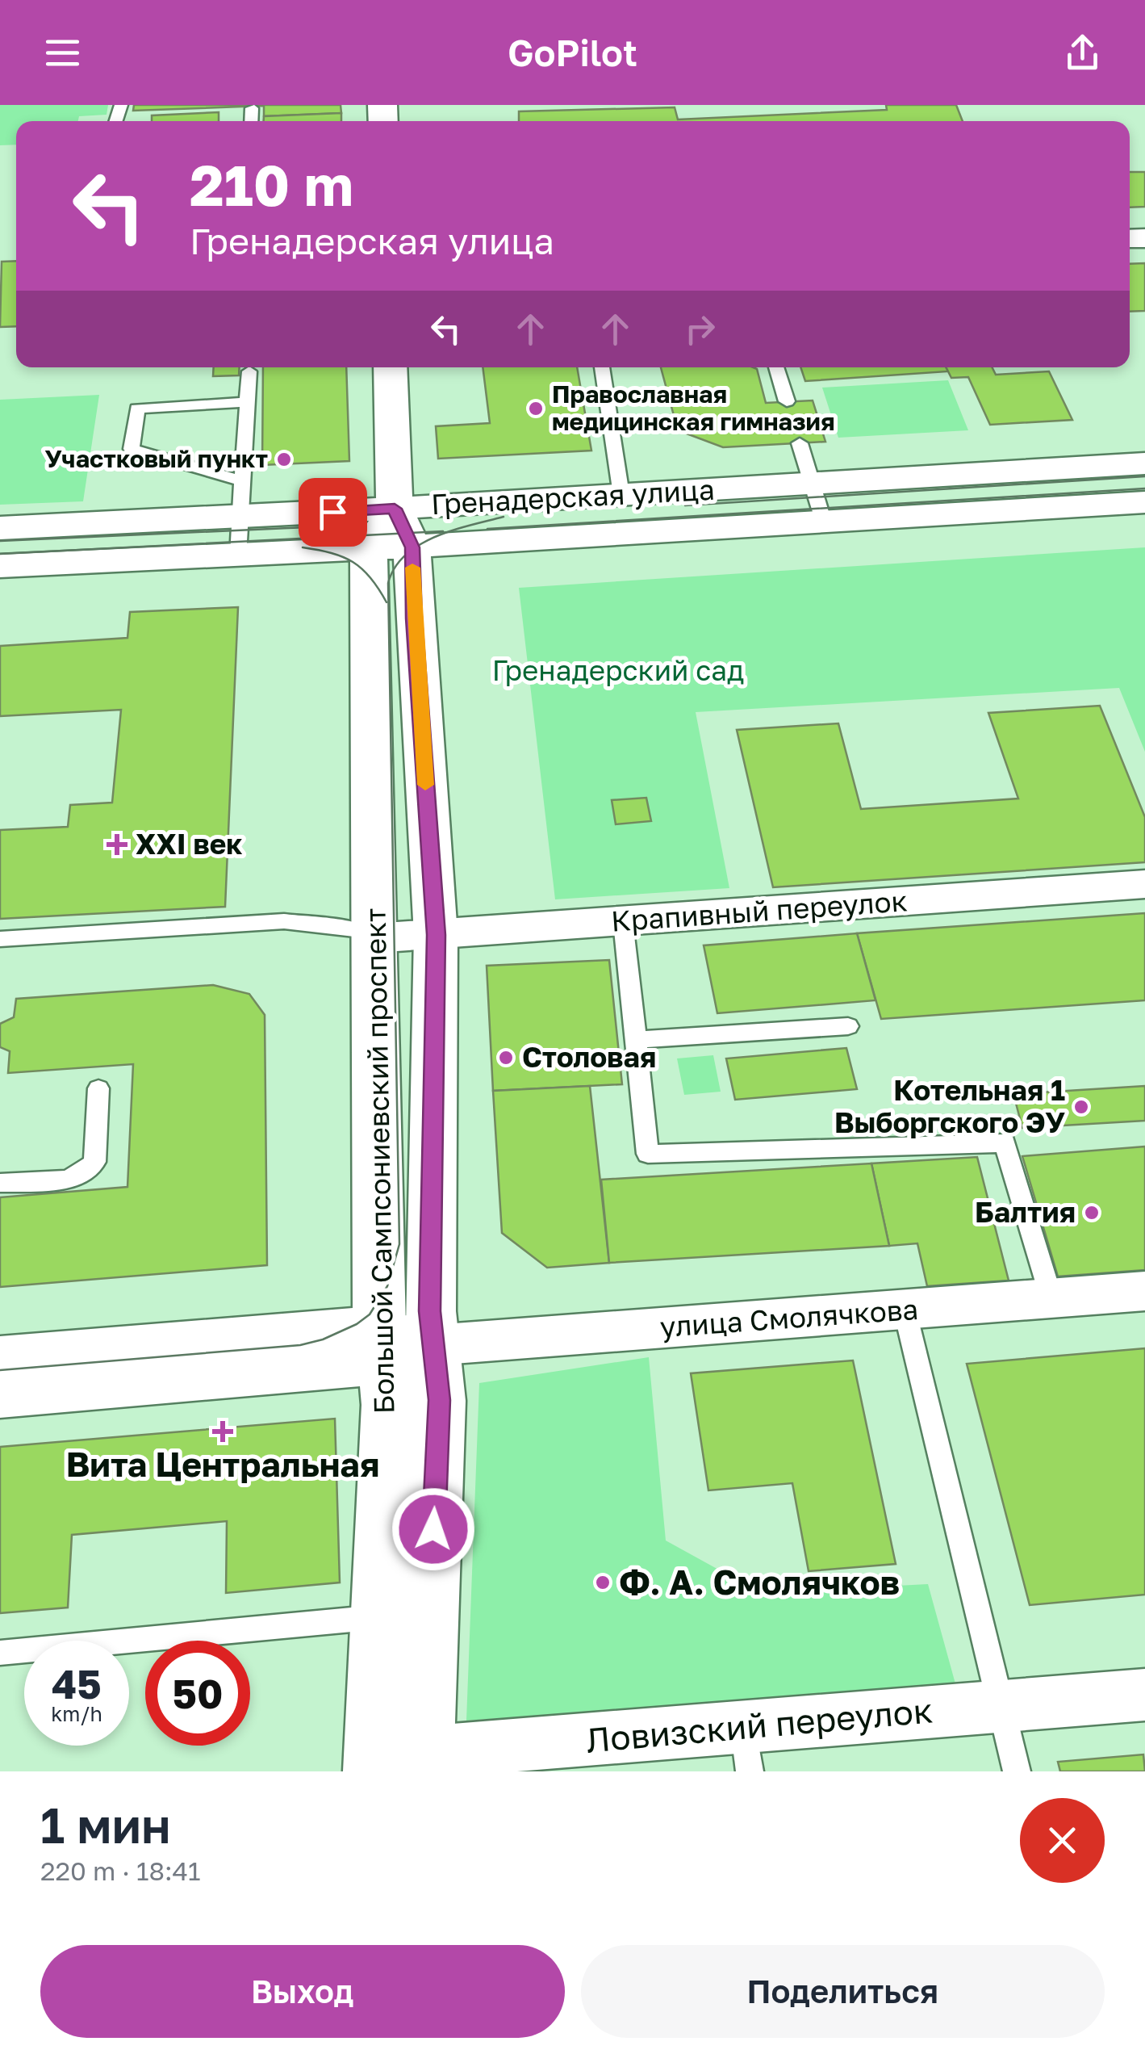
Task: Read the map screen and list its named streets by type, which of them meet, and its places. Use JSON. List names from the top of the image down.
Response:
{
  "streets": {
    "street": [
      "Гренадерская улица",
      "Крапивный переулок",
      "Большой Сампсониевский проспект",
      "улица Смолячкова",
      "Ловизский переулок"
    ]
  },
  "crossings": [
    ["Гренадерская улица", "Большой Сампсониевский проспект"],
    ["Крапивный переулок", "Большой Сампсониевский проспект"],
    ["Большой Сампсониевский проспект", "улица Смолячкова"],
    ["Большой Сампсониевский проспект", "Ловизский переулок"]
  ],
  "parks": ["Гренадерский сад"],
  "places": {
    "other": [
      "Православная медицинская гимназия",
      "Участковый пункт",
      "Столовая",
      "Котельная 1 Выборгского ЭУ",
      "Балтия",
      "Ф. А. Смолячков"
    ],
    "health": ["XXI век", "Вита Центральная"]
  },
  "page": {
    "header": "GoPilot",
    "turn": ["210 m", "Гренадерская улица"],
    "speed": "45 km/h",
    "limit": "50",
    "heading": ["1 мин", "220 m · 18:41"],
    "buttons": ["Выход", "Поделиться"]
  }
}
